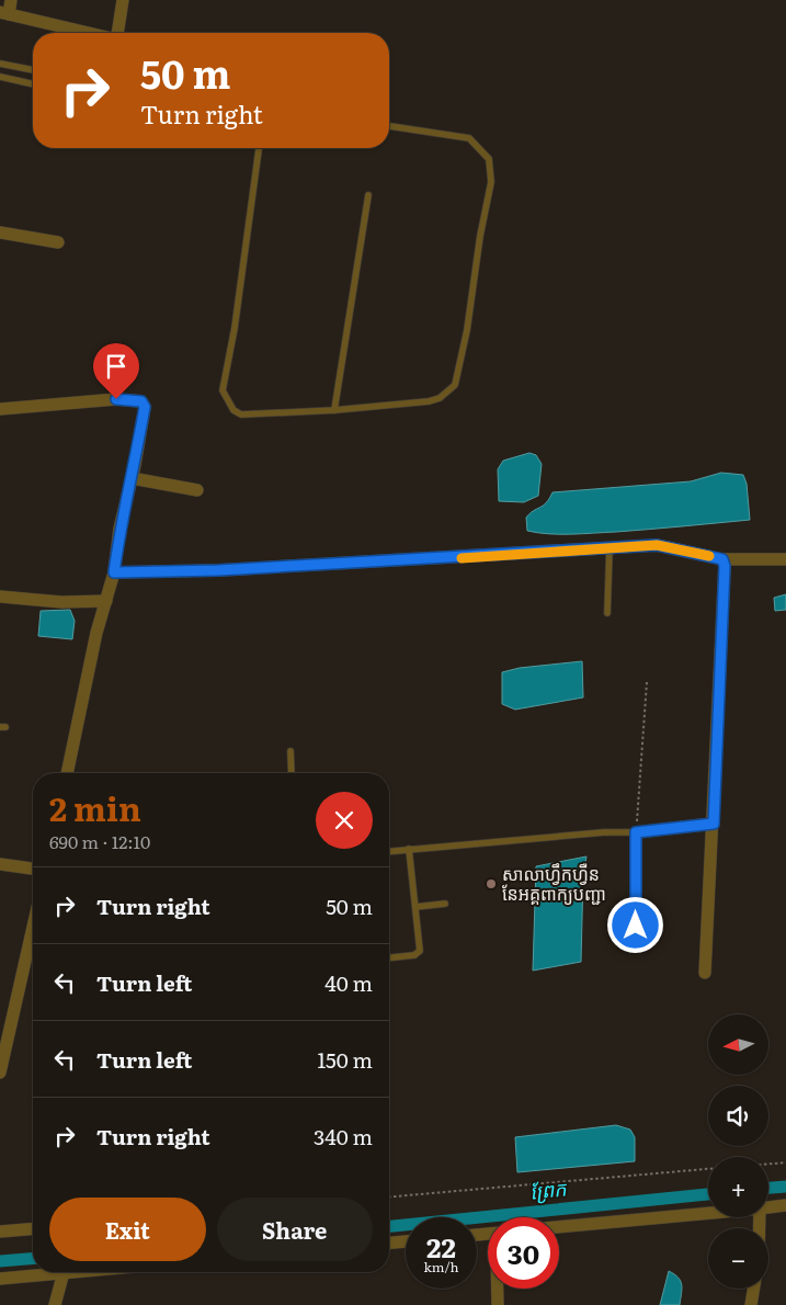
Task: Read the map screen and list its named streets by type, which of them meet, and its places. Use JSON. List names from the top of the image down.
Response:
{
  "water": ["ព្រែក"],
  "places": ["សាលាហ្វឹកហ្វឺន នែអគ្គពាក្យបញ្ជា"],
  "north": "left",
  "page": {
    "turn": ["50 m", "Turn right"],
    "heading": ["2 min", "690 m · 12:10"],
    "list": [
      {
        "name": "Turn right",
        "value": "50 m"
      },
      {
        "name": "Turn left",
        "value": "40 m"
      },
      {
        "name": "Turn left",
        "value": "150 m"
      },
      {
        "name": "Turn right",
        "value": "340 m"
      }
    ],
    "map_buttons": ["+", "−"],
    "buttons": ["Exit", "Share"],
    "speed": "22 km/h",
    "limit": "30"
  }
}
